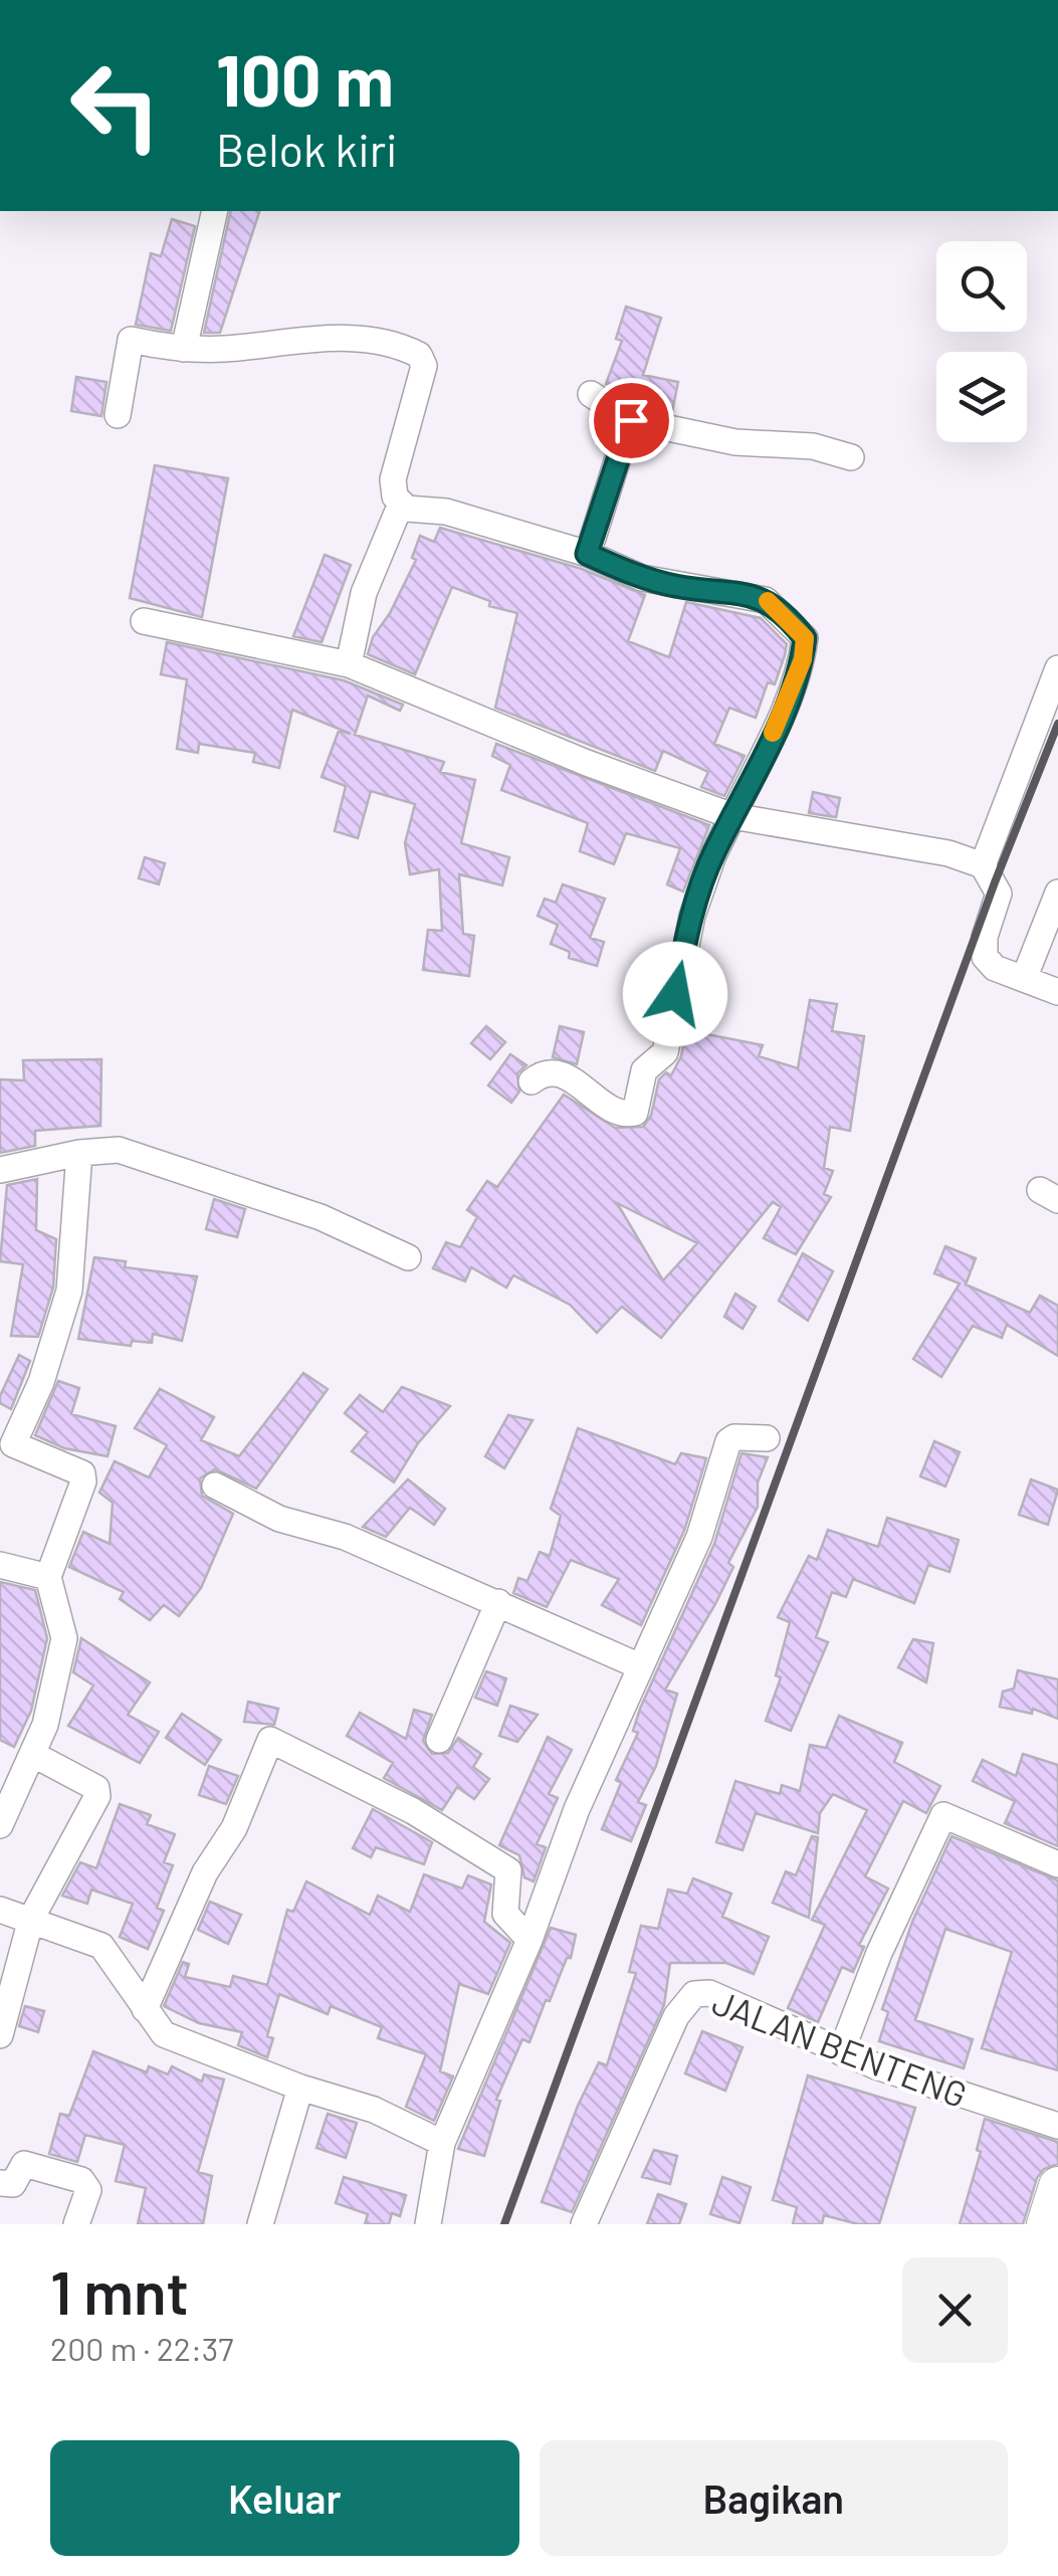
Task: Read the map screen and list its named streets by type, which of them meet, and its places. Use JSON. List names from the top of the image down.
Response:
{
  "streets": {
    "street": ["JALAN BENTENG"]
  },
  "page": {
    "turn": ["100 m", "Belok kiri"],
    "heading": ["1 mnt", "200 m · 22:37"],
    "buttons": ["Keluar", "Bagikan"]
  }
}
